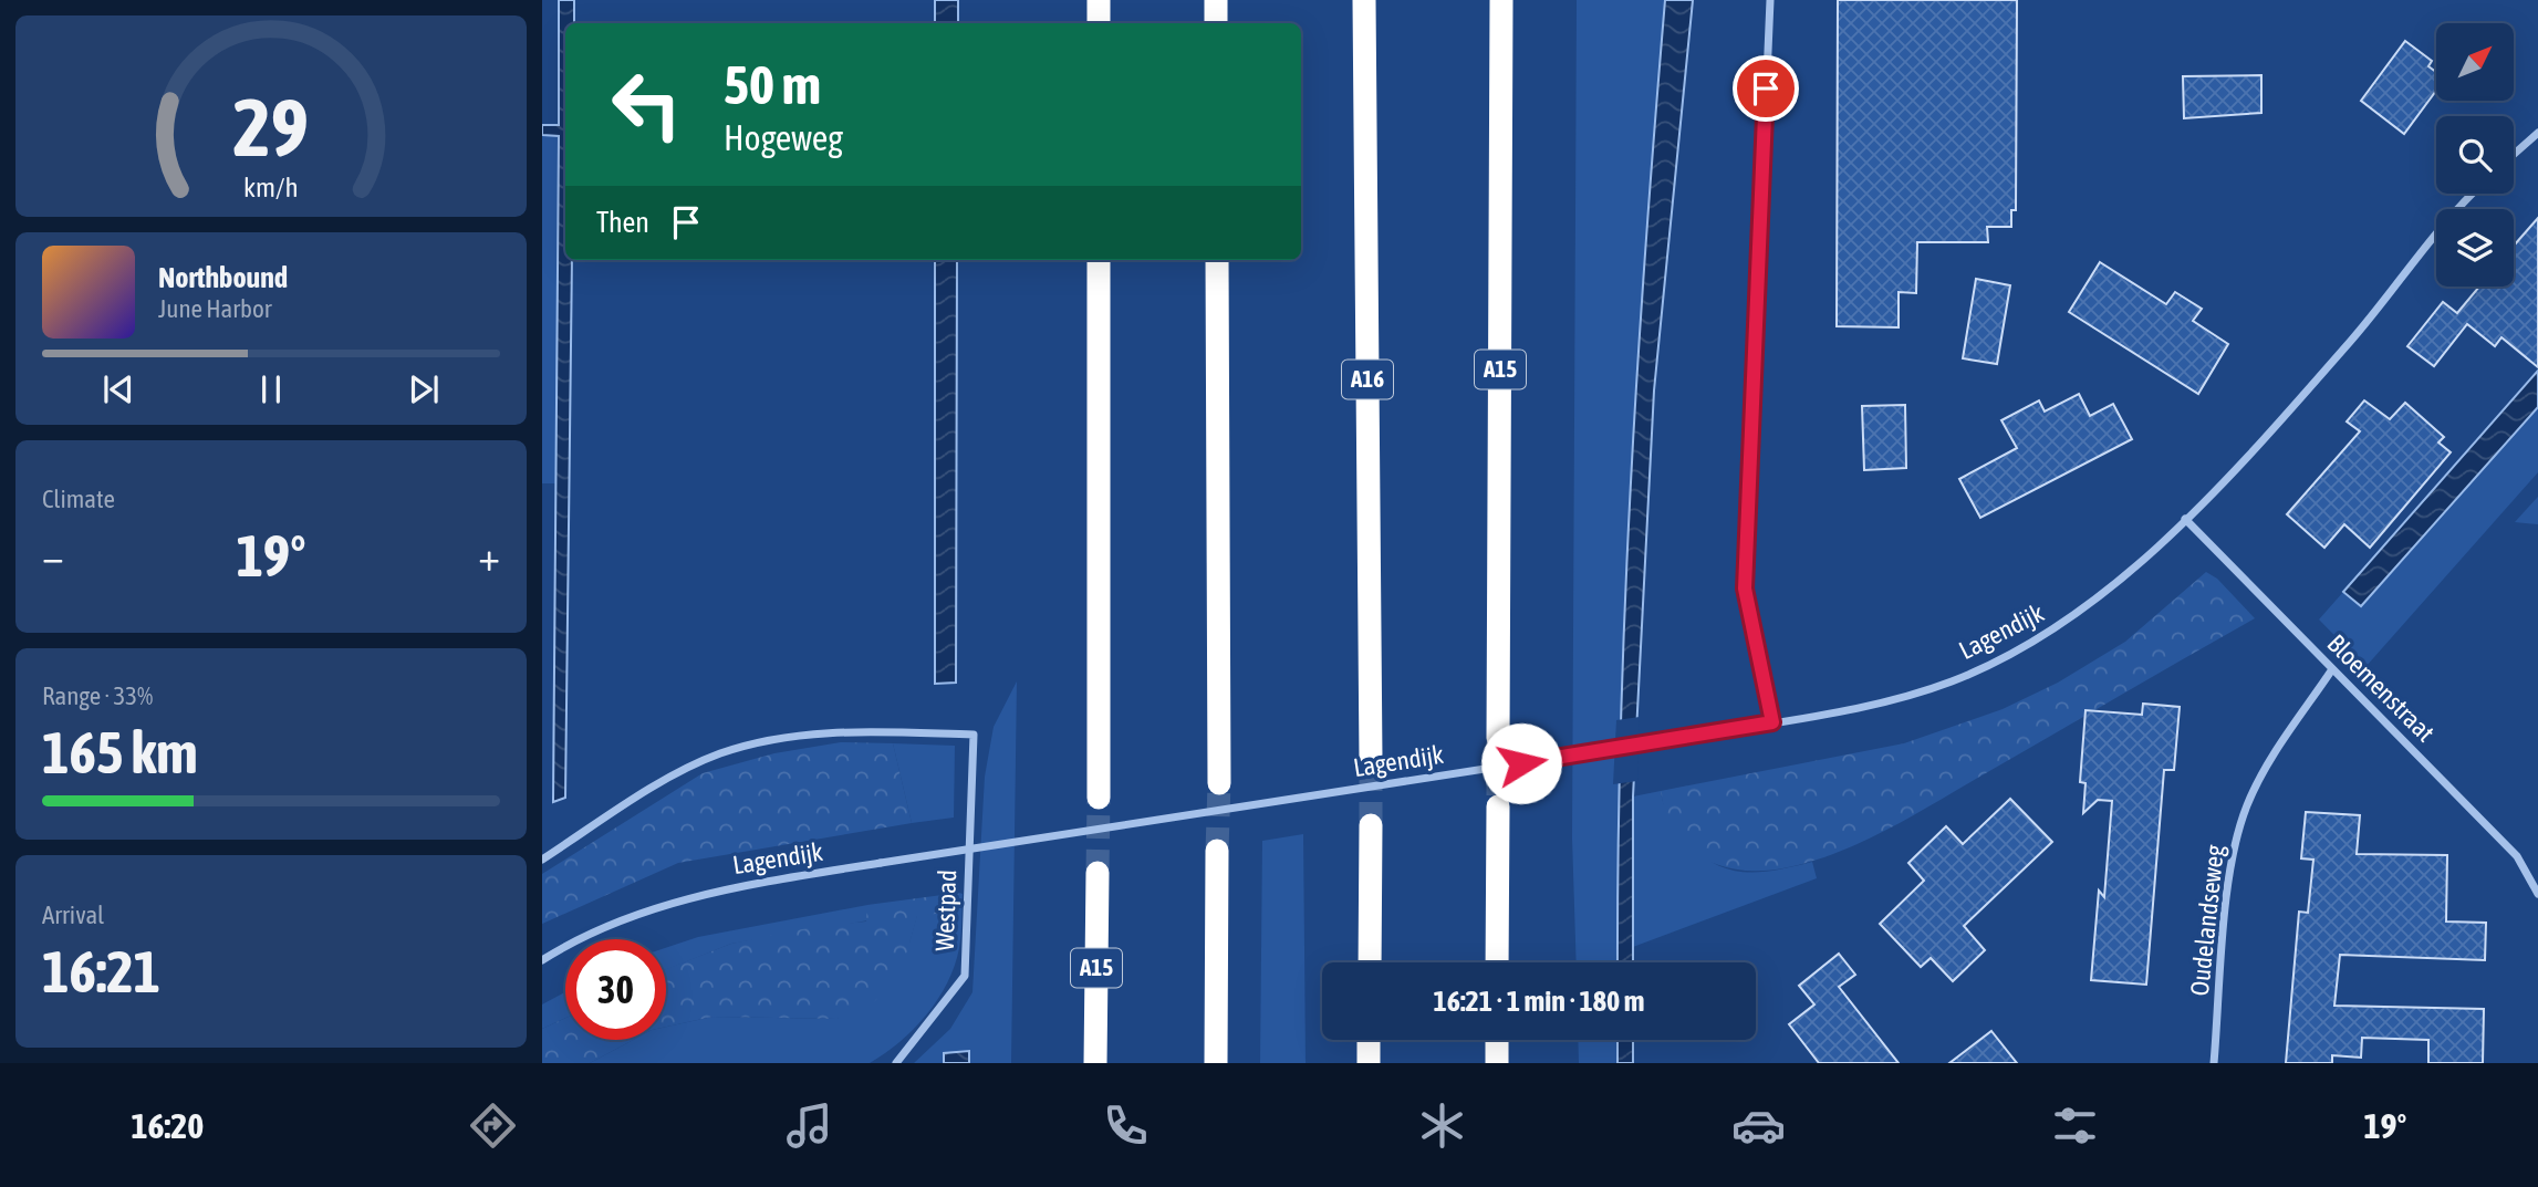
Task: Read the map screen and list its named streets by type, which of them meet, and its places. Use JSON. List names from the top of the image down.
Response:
{
  "streets": {
    "highway": ["A15", "A16"],
    "street": [
      "Lagendijk",
      "Bloemenstraat",
      "Westpad",
      "Oudelandseweg"
    ]
  },
  "crossings": [
    ["Lagendijk", "Bloemenstraat"],
    ["Bloemenstraat", "Oudelandseweg"]
  ],
  "north": "top right",
  "page": {
    "turn": ["50 m", "Hogeweg"],
    "then": "Then",
    "song": ["Northbound", "June Harbor"],
    "tile": [
      "Climate",
      ["Range · 33%", "165 km"],
      ["Arrival", "16:21"]
    ],
    "heat": ["−", "19°", "+"],
    "limit": "30",
    "trip": "16:21 · 1 min · 180 m",
    "tabs": ["16:20", "19°"],
    "gauge": ["29", "km/h"]
  }
}
